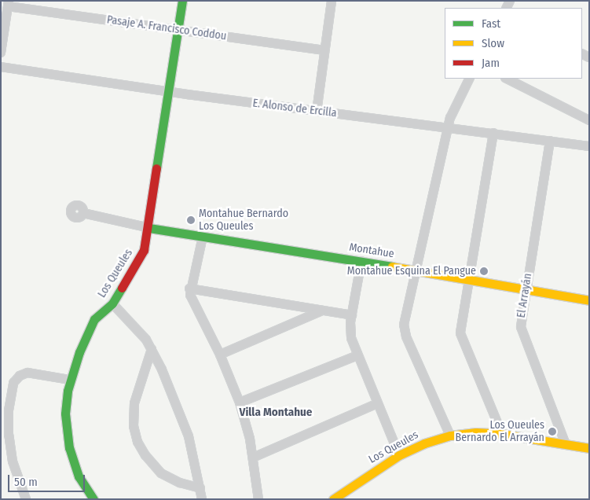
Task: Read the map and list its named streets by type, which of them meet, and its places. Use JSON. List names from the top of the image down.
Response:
{
  "streets": {
    "street": [
      "Pasaje A. Francisco Coddou",
      "E. Alonso de Ercilla",
      "Montahue",
      "Los Queules",
      "El Arrayán"
    ]
  },
  "crossings": [
    ["Pasaje A. Francisco Coddou", "Los Queules"],
    ["E. Alonso de Ercilla", "Los Queules"],
    ["E. Alonso de Ercilla", "El Arrayán"],
    ["Montahue", "Los Queules"],
    ["Montahue", "El Arrayán"],
    ["Los Queules", "El Arrayán"]
  ],
  "districts": ["Villa Montahue"],
  "places": ["Montahue Bernardo Los Queules", "Montahue Esquina El Pangue", "Los Queules Bernardo El Arrayán"],
  "legend": ["Fast", "Slow", "Jam"],
  "scale_bar": "50 m"
}
